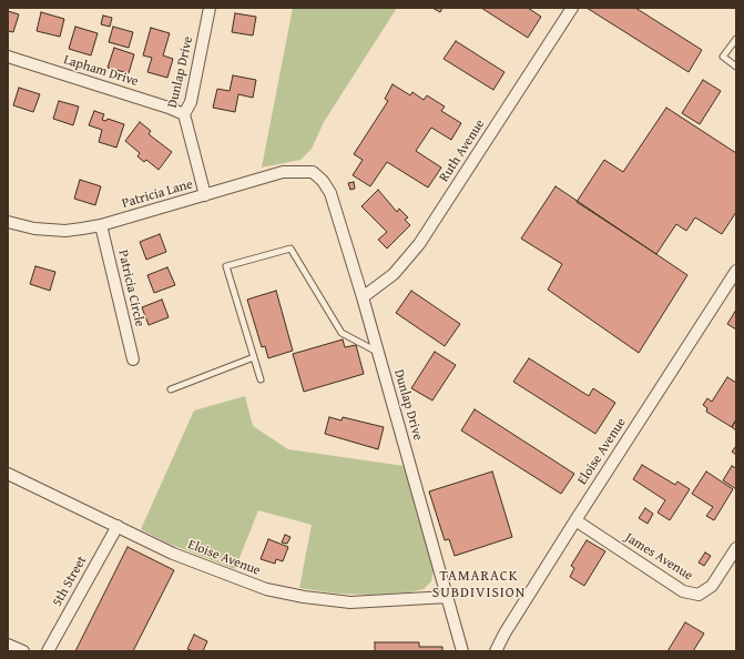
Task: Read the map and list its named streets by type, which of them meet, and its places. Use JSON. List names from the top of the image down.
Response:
{
  "streets": {
    "street": [
      "Lapham Drive",
      "Dunlap Drive",
      "Ruth Avenue",
      "Patricia Lane",
      "Patricia Circle",
      "Eloise Avenue",
      "James Avenue",
      "5th Street"
    ]
  },
  "crossings": [
    ["Lapham Drive", "Dunlap Drive"],
    ["Dunlap Drive", "Ruth Avenue"],
    ["Dunlap Drive", "Patricia Lane"],
    ["Dunlap Drive", "Eloise Avenue"],
    ["Patricia Lane", "Patricia Circle"],
    ["Eloise Avenue", "James Avenue"],
    ["Eloise Avenue", "5th Street"]
  ],
  "districts": ["TAMARACK SUBDIVISION"]
}
